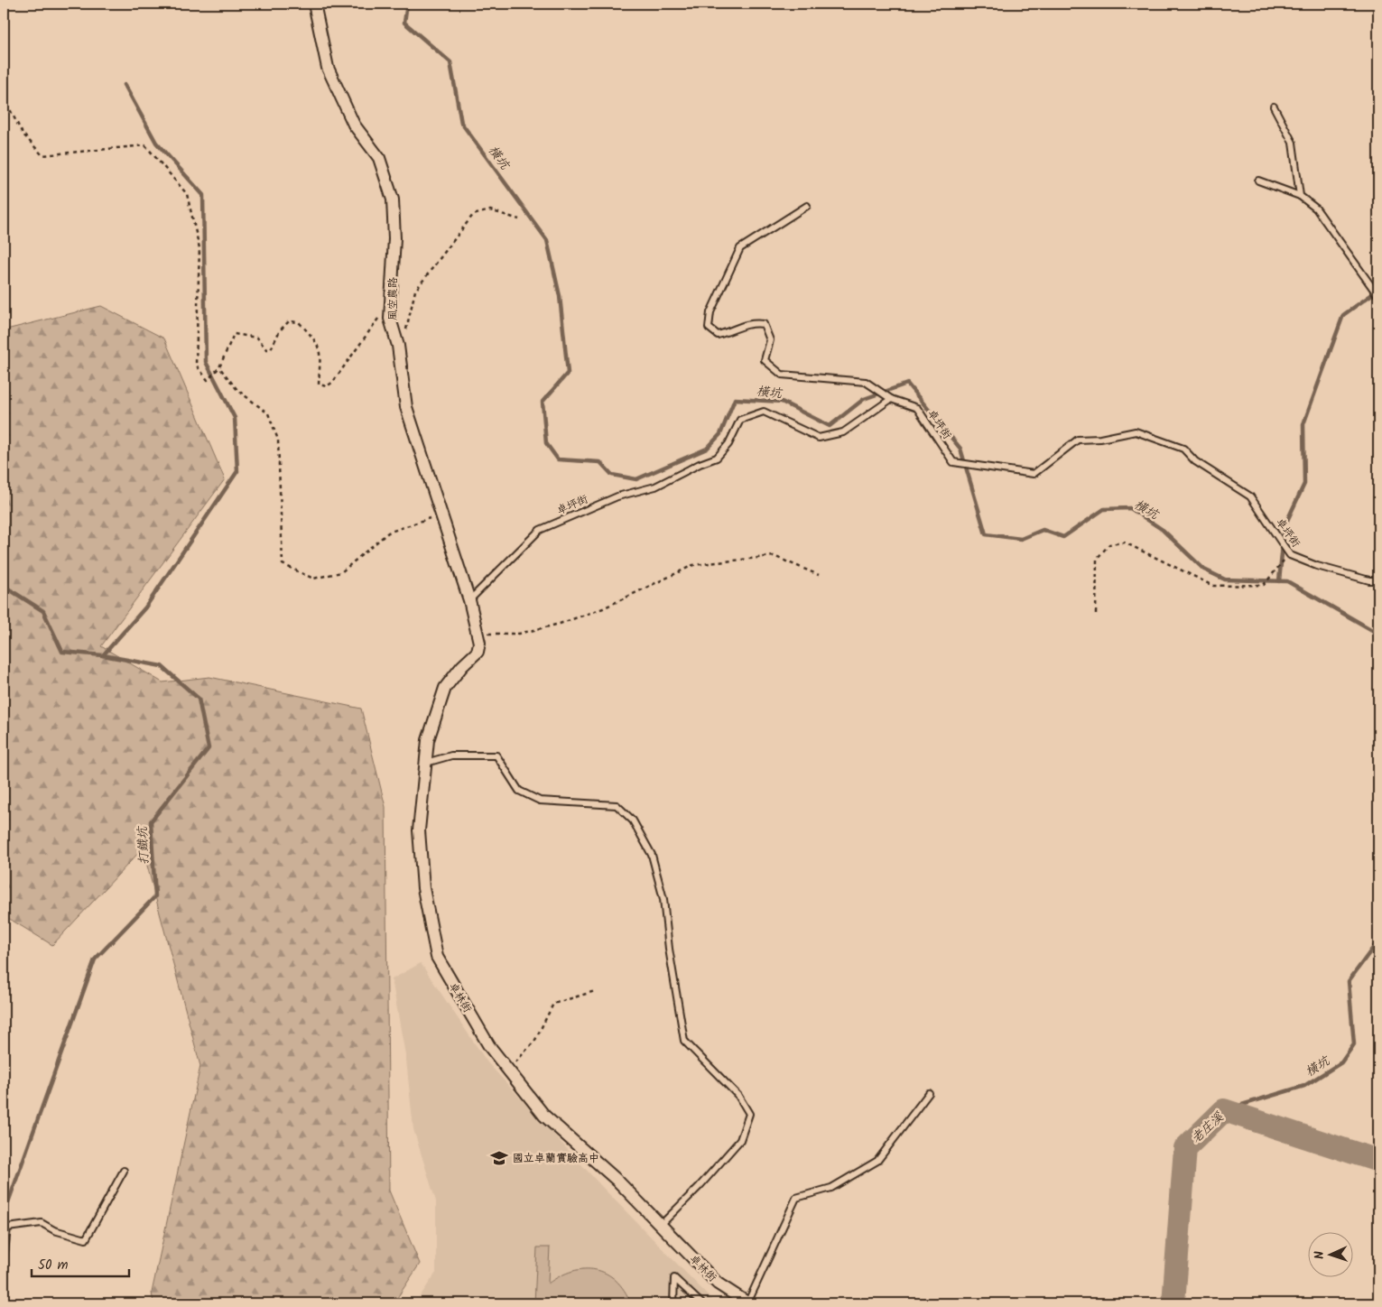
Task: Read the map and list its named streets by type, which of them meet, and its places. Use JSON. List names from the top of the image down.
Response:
{
  "streets": {
    "street": ["風空農路", "卓林街"],
    "lane": ["卓坪街"]
  },
  "crossings": [
    ["風空農路", "卓坪街"],
    ["風空農路", "卓林街"],
    ["卓坪街", "卓林街"]
  ],
  "water": ["橫坑", "打鐵坑", "老庄溪"],
  "places": {
    "school or university": ["國立卓蘭實驗高中"]
  },
  "scale_bar": "50 m",
  "north": "left"
}
